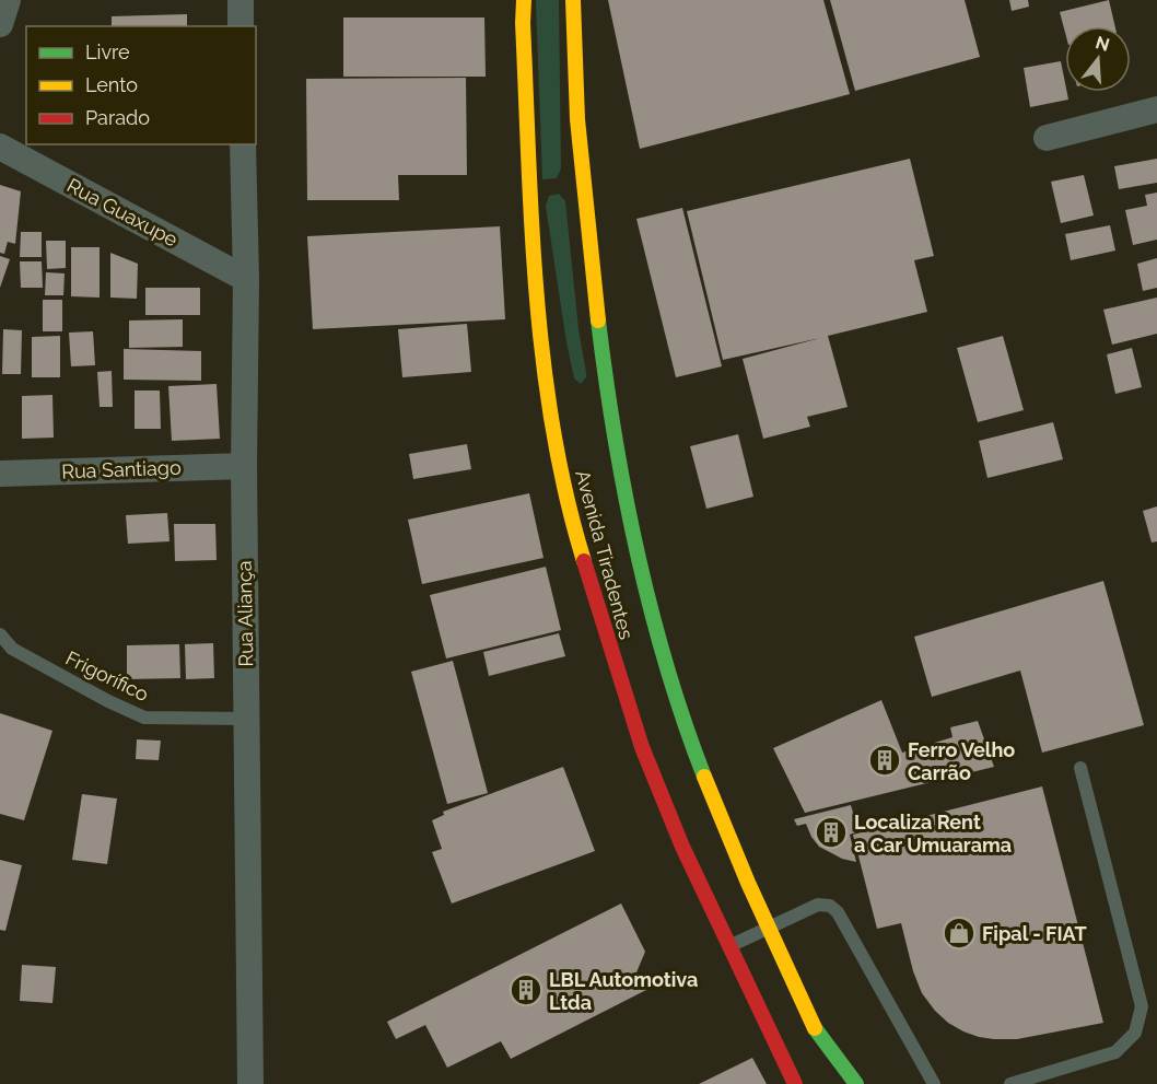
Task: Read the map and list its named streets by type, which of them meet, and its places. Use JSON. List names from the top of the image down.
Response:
{
  "streets": {
    "main road": ["Avenida Tiradentes"],
    "street": ["Rua Guaxupe", "Rua Santiago", "Rua Aliança"],
    "lane": ["Frigorífico"]
  },
  "crossings": [
    ["Rua Guaxupe", "Rua Aliança"],
    ["Rua Santiago", "Rua Aliança"],
    ["Rua Aliança", "Frigorífico"]
  ],
  "places": {
    "building": ["Ferro Velho Carrão", "Localiza Rent a Car Umuarama", "LBL Automotiva Ltda"],
    "shop": ["Fipal - FIAT"]
  },
  "legend": ["Livre", "Lento", "Parado"],
  "north": "top"
}
